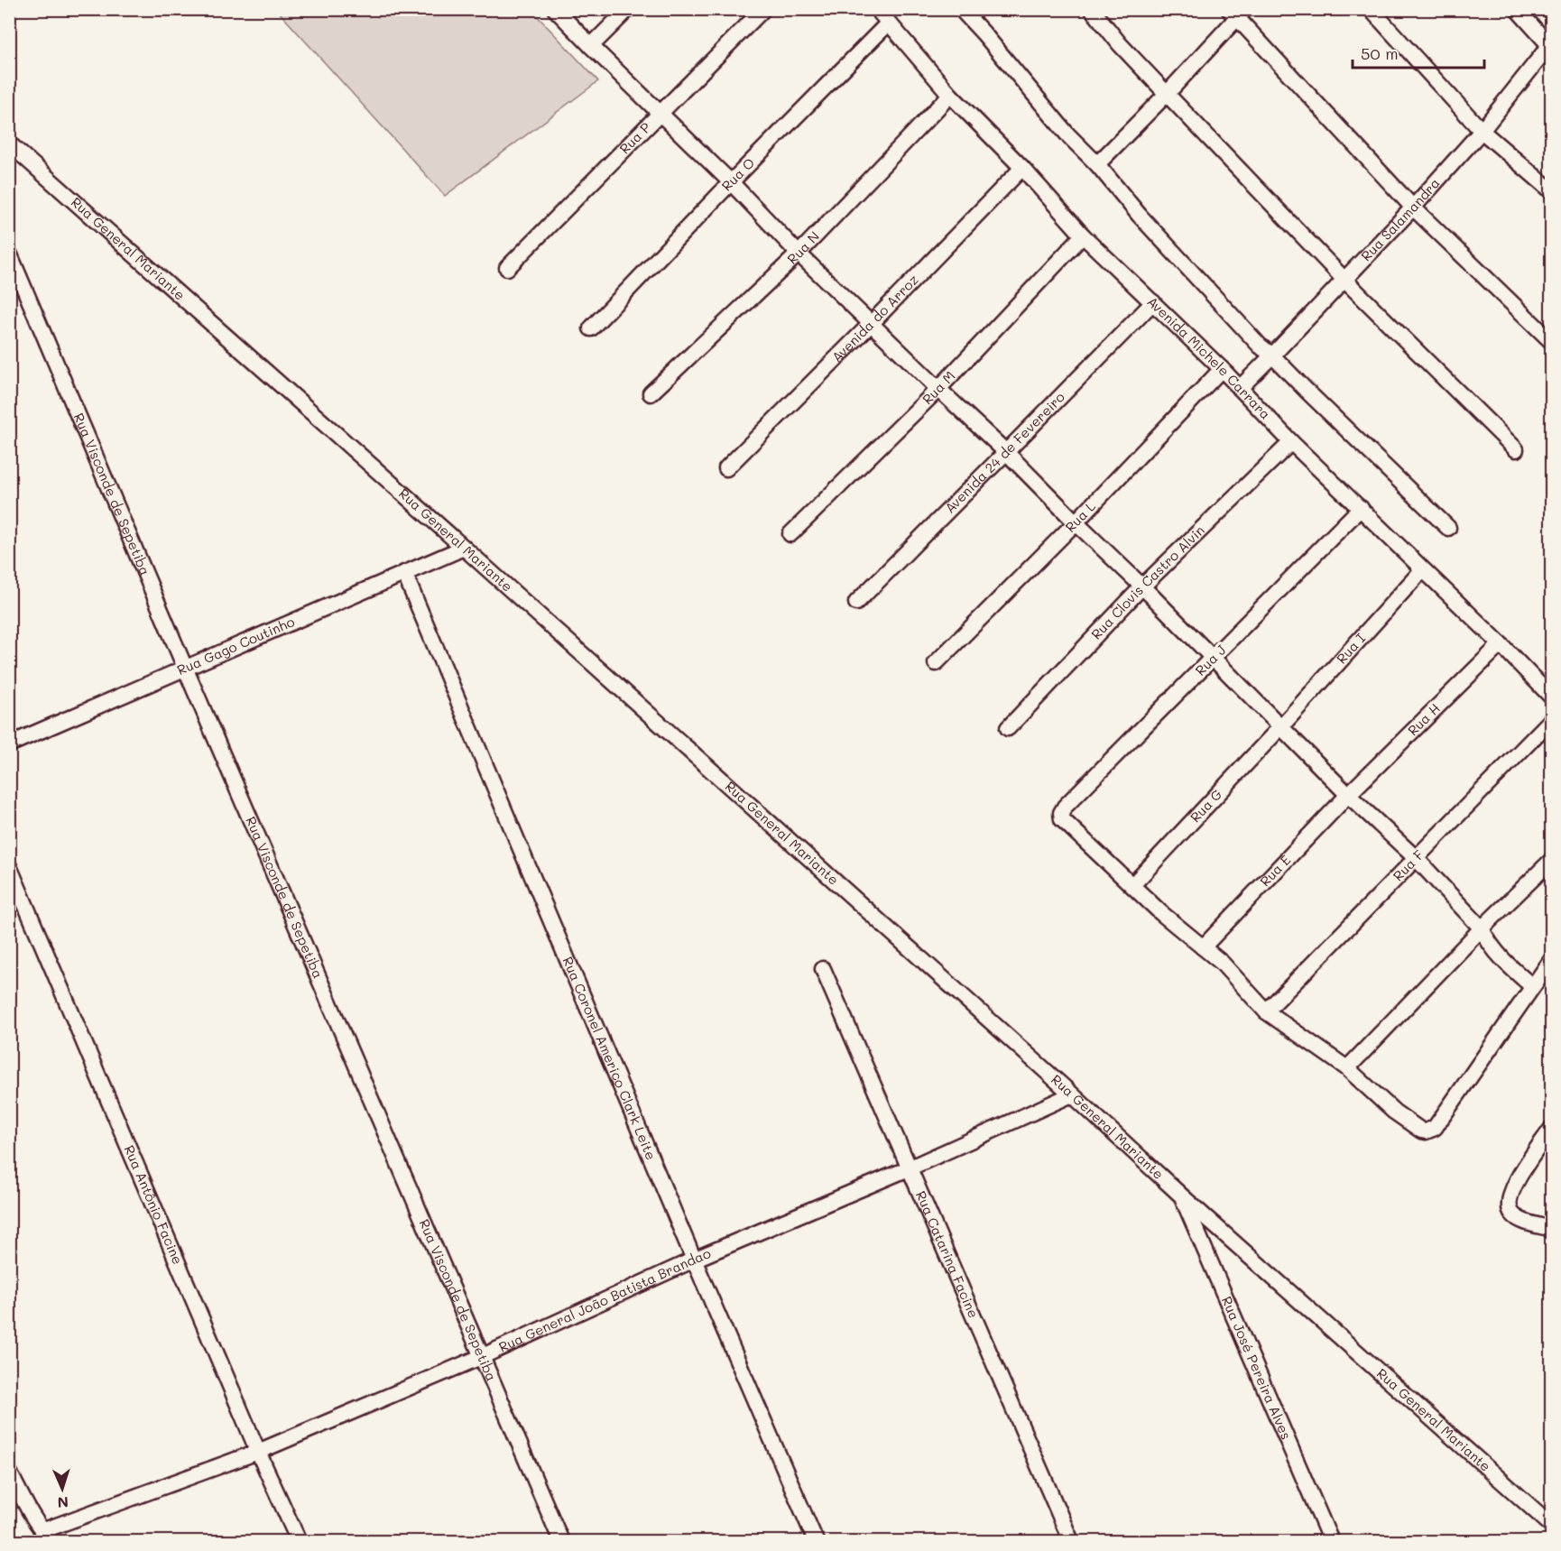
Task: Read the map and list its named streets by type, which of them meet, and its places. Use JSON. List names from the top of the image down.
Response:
{
  "streets": {
    "street": [
      "Rua P",
      "Rua O",
      "Rua Salamandra",
      "Rua N",
      "Rua General Mariante",
      "Avenida do Arroz",
      "Avenida Michele Carrara",
      "Rua M",
      "Avenida 24 de Fevereiro",
      "Rua Visconde de Sepetiba",
      "Rua L",
      "Rua Clovis Castro Alvin",
      "Rua Gago Coutinho",
      "Rua I",
      "Rua J",
      "Rua H",
      "Rua G",
      "Rua F",
      "Rua E",
      "Rua Coronel Americo Clark Leite",
      "Rua Antônio Facine",
      "Rua Catarina Facine",
      "Rua General João Batista Brandao",
      "Rua José Pereira Alves"
    ]
  },
  "crossings": [
    ["Rua O", "Avenida Michele Carrara"],
    ["Rua Salamandra", "Avenida Michele Carrara"],
    ["Rua N", "Avenida Michele Carrara"],
    ["Rua General Mariante", "Rua Gago Coutinho"],
    ["Rua General Mariante", "Rua General João Batista Brandao"],
    ["Rua General Mariante", "Rua José Pereira Alves"],
    ["Avenida do Arroz", "Avenida Michele Carrara"],
    ["Avenida Michele Carrara", "Rua M"],
    ["Avenida Michele Carrara", "Avenida 24 de Fevereiro"],
    ["Avenida Michele Carrara", "Rua L"],
    ["Avenida Michele Carrara", "Rua Clovis Castro Alvin"],
    ["Avenida Michele Carrara", "Rua I"],
    ["Avenida Michele Carrara", "Rua J"],
    ["Avenida Michele Carrara", "Rua H"],
    ["Rua Visconde de Sepetiba", "Rua Gago Coutinho"],
    ["Rua Visconde de Sepetiba", "Rua General João Batista Brandao"],
    ["Rua Gago Coutinho", "Rua Coronel Americo Clark Leite"],
    ["Rua I", "Rua G"],
    ["Rua J", "Rua G"],
    ["Rua H", "Rua E"],
    ["Rua Coronel Americo Clark Leite", "Rua General João Batista Brandao"],
    ["Rua Antônio Facine", "Rua General João Batista Brandao"],
    ["Rua Catarina Facine", "Rua General João Batista Brandao"]
  ],
  "scale_bar": "50 m",
  "north": "bottom"
}
